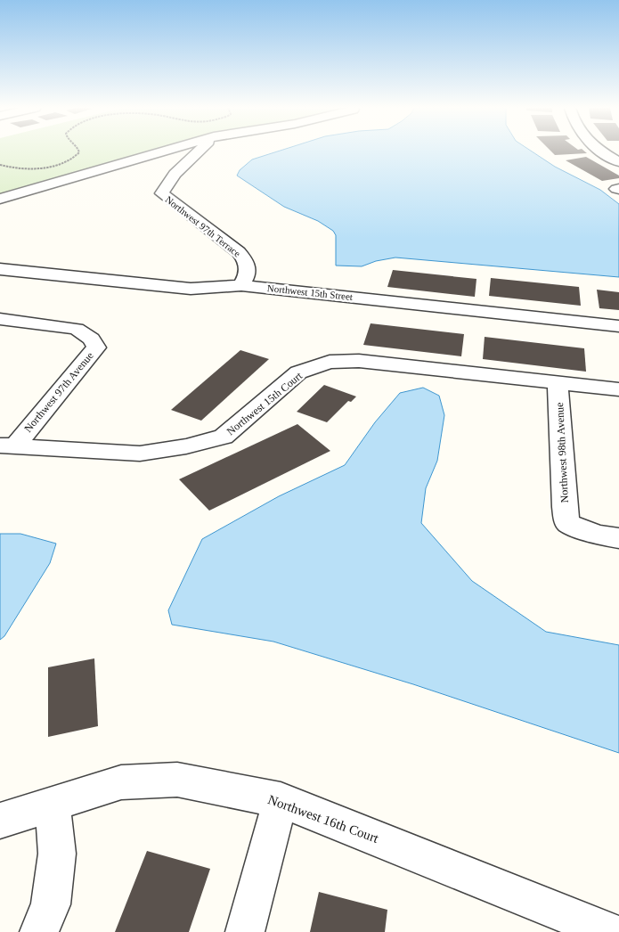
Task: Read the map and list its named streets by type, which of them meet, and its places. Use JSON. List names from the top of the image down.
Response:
{
  "streets": {
    "street": [
      "Northwest 97th Terrace",
      "Northwest 15th Street",
      "Northwest 97th Avenue",
      "Northwest 15th Court",
      "Northwest 98th Avenue",
      "Northwest 16th Court"
    ]
  },
  "crossings": [
    ["Northwest 97th Terrace", "Northwest 15th Street"],
    ["Northwest 97th Avenue", "Northwest 15th Court"],
    ["Northwest 15th Court", "Northwest 98th Avenue"]
  ]
}
